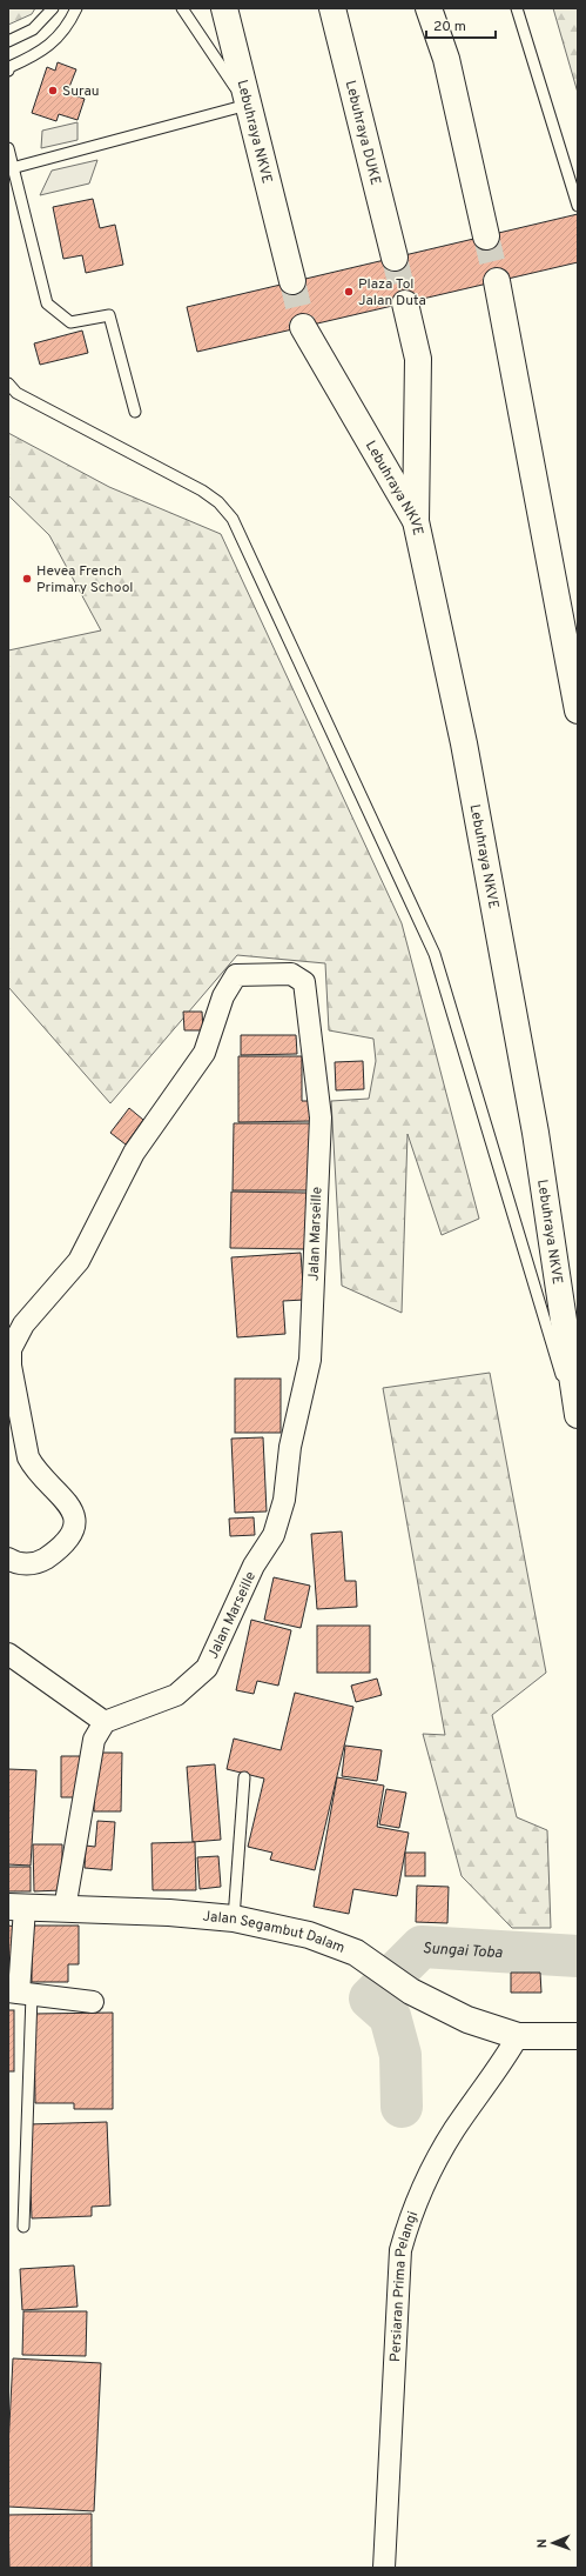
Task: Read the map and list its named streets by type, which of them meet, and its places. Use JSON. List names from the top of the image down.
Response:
{
  "streets": {
    "main road": ["Lebuhraya NKVE", "Lebuhraya DUKE", "Jalan Segambut Dalam"],
    "street": ["Jalan Marseille", "Persiaran Prima Pelangi"]
  },
  "crossings": [
    ["Jalan Segambut Dalam", "Persiaran Prima Pelangi"]
  ],
  "water": ["Sungai Toba"],
  "places": ["Surau", "Plaza Tol Jalan Duta", "Hevea French Primary School"],
  "scale_bar": "20 m",
  "north": "left"
}
